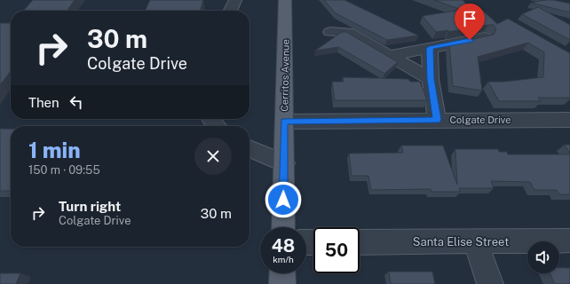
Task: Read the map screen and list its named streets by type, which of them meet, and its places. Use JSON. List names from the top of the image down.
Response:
{
  "streets": {
    "main road": ["Cerritos Avenue"],
    "street": ["Colgate Drive", "Santa Elise Street"]
  },
  "crossings": [
    ["Cerritos Avenue", "Colgate Drive"]
  ],
  "page": {
    "turn": ["30 m", "Colgate Drive"],
    "then": "Then",
    "heading": ["1 min", "150 m · 09:55"],
    "list": [
      {
        "name": "Turn right",
        "note": "Colgate Drive",
        "value": "30 m"
      }
    ],
    "speed": "48 km/h",
    "limit": "50"
  }
}
